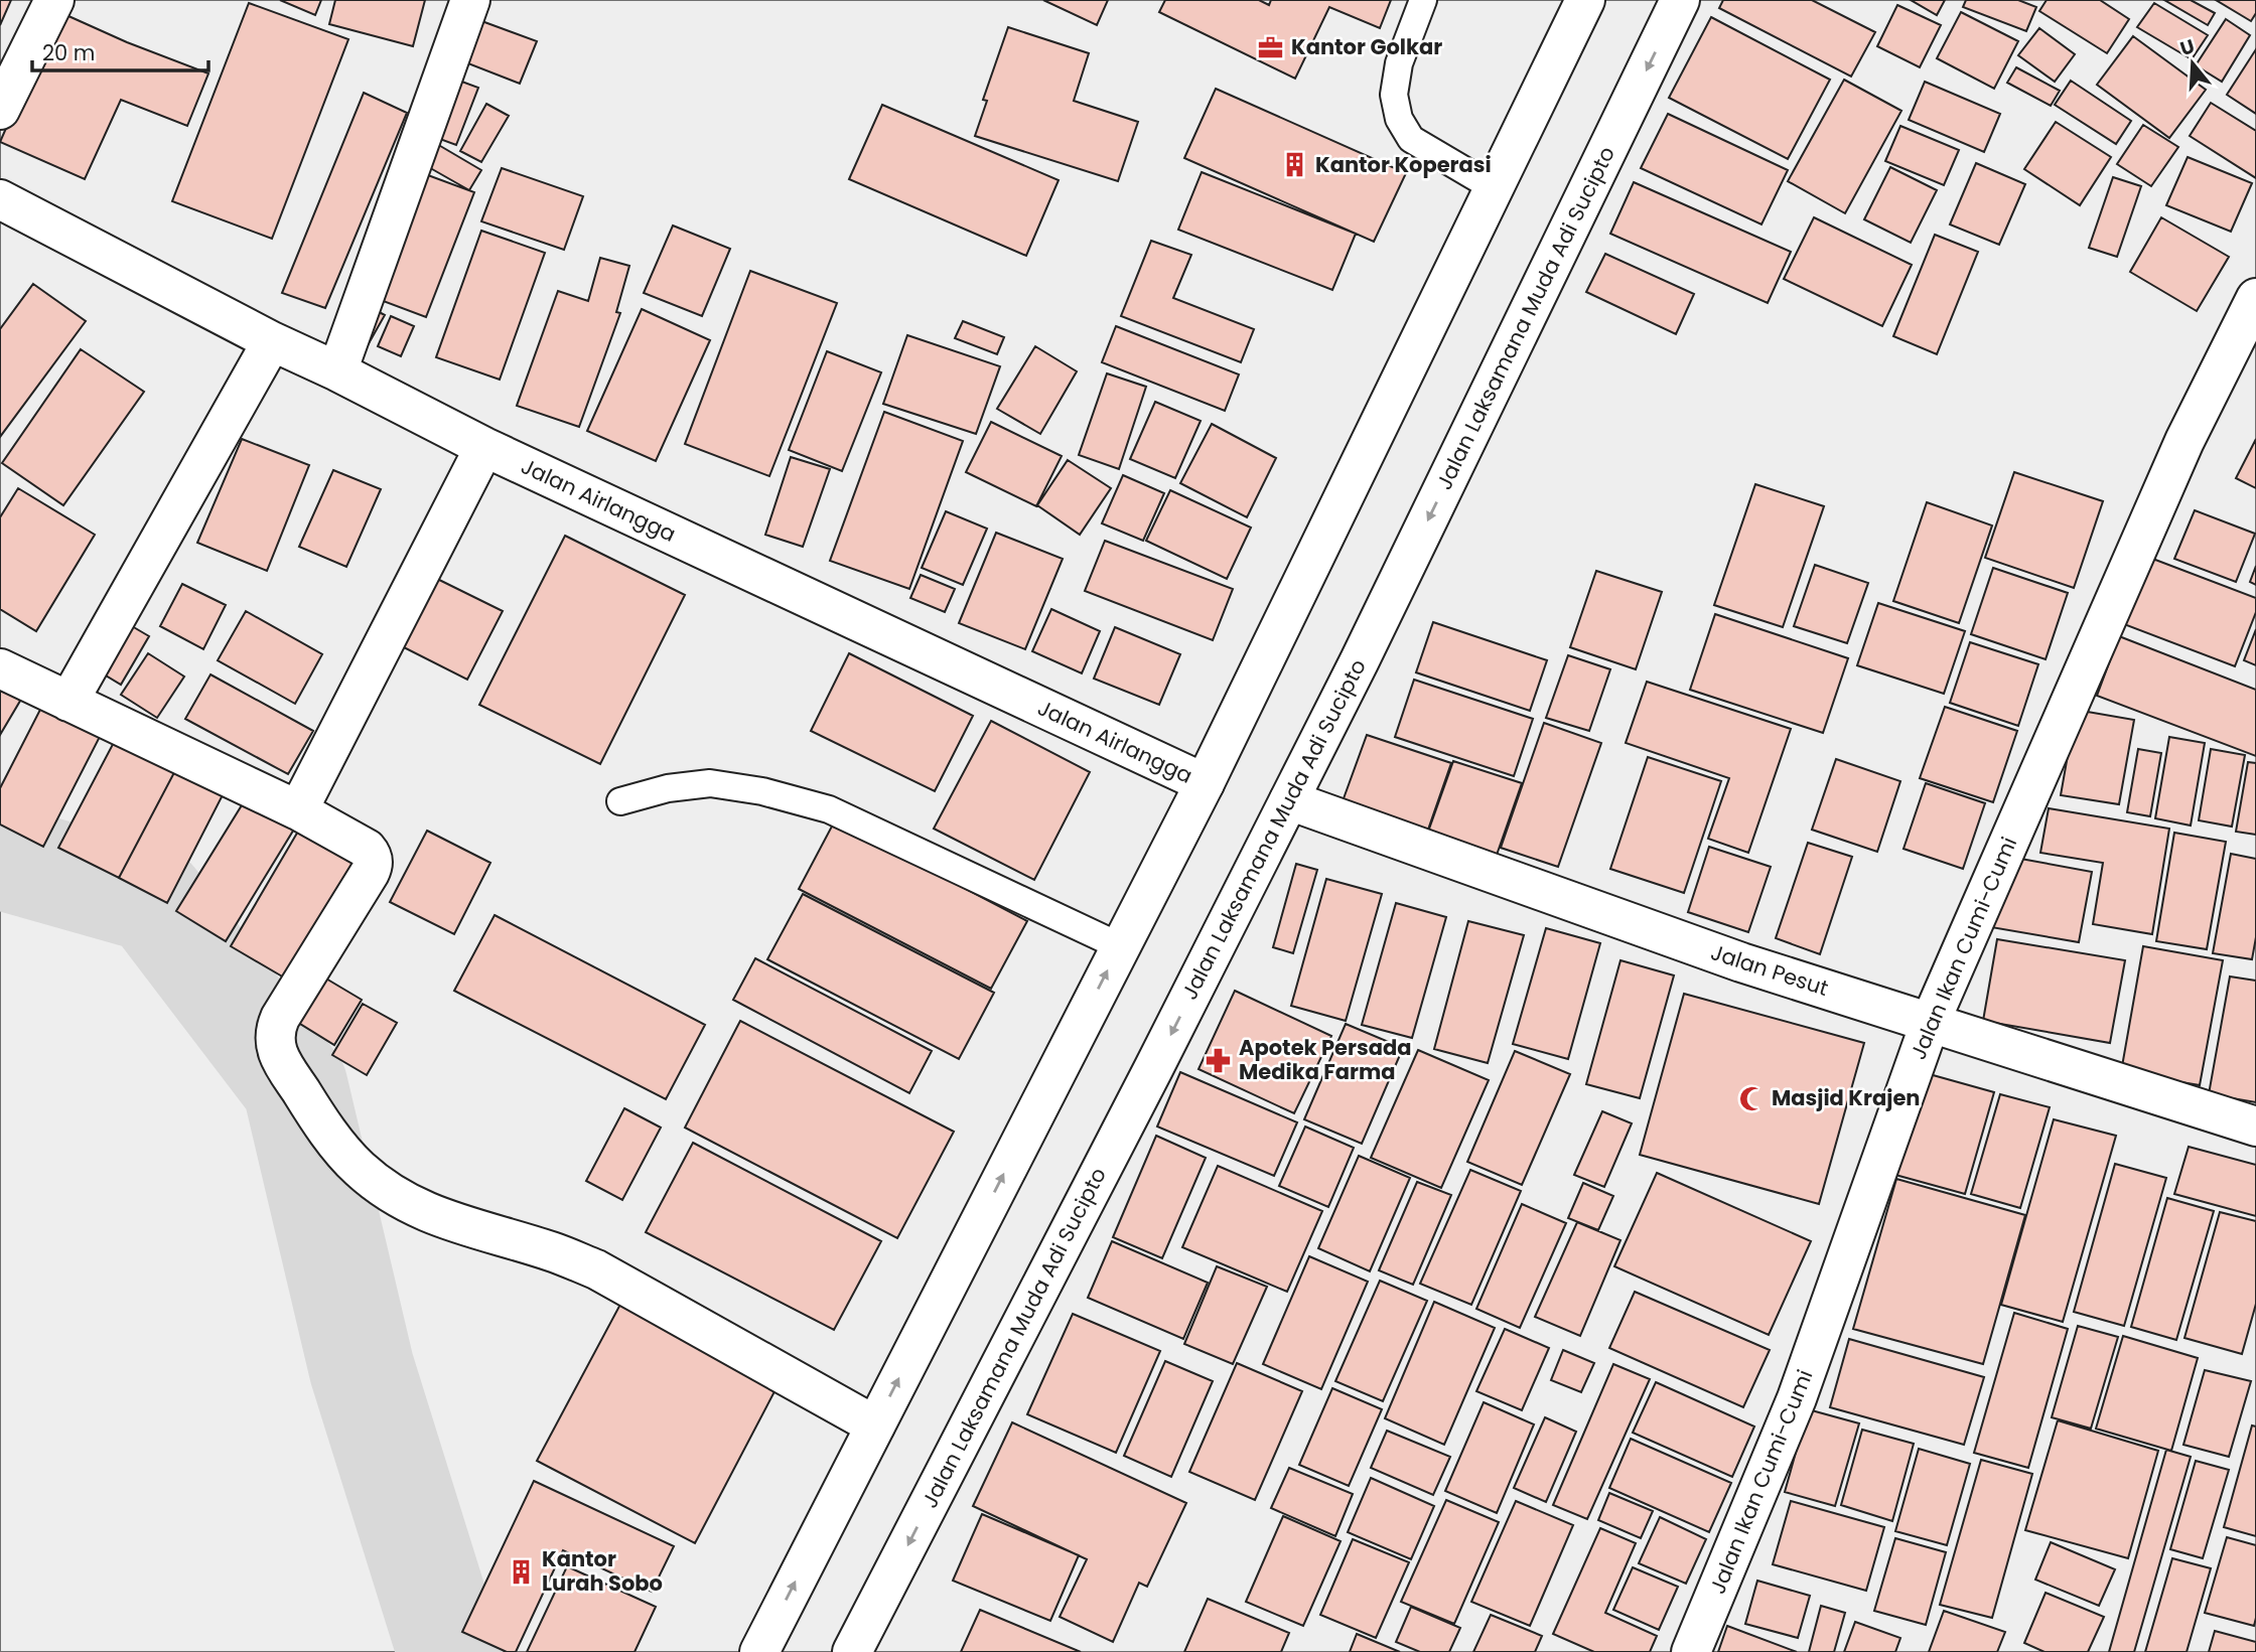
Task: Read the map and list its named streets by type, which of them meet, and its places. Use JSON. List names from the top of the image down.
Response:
{
  "streets": {
    "street": [
      "Jalan Laksamana Muda Adi Sucipto",
      "Jalan Airlangga",
      "Jalan Ikan Cumi-Cumi",
      "Jalan Pesut"
    ]
  },
  "crossings": [
    ["Jalan Laksamana Muda Adi Sucipto", "Jalan Pesut"],
    ["Jalan Ikan Cumi-Cumi", "Jalan Pesut"]
  ],
  "places": {
    "office": ["Kantor Golkar"],
    "building": ["Kantor Koperasi", "Kantor Lurah Sobo"],
    "pharmacy": ["Apotek Persada Medika Farma"],
    "mosque": ["Masjid Krajen"]
  },
  "scale_bar": "20 m",
  "north": "top"
}
